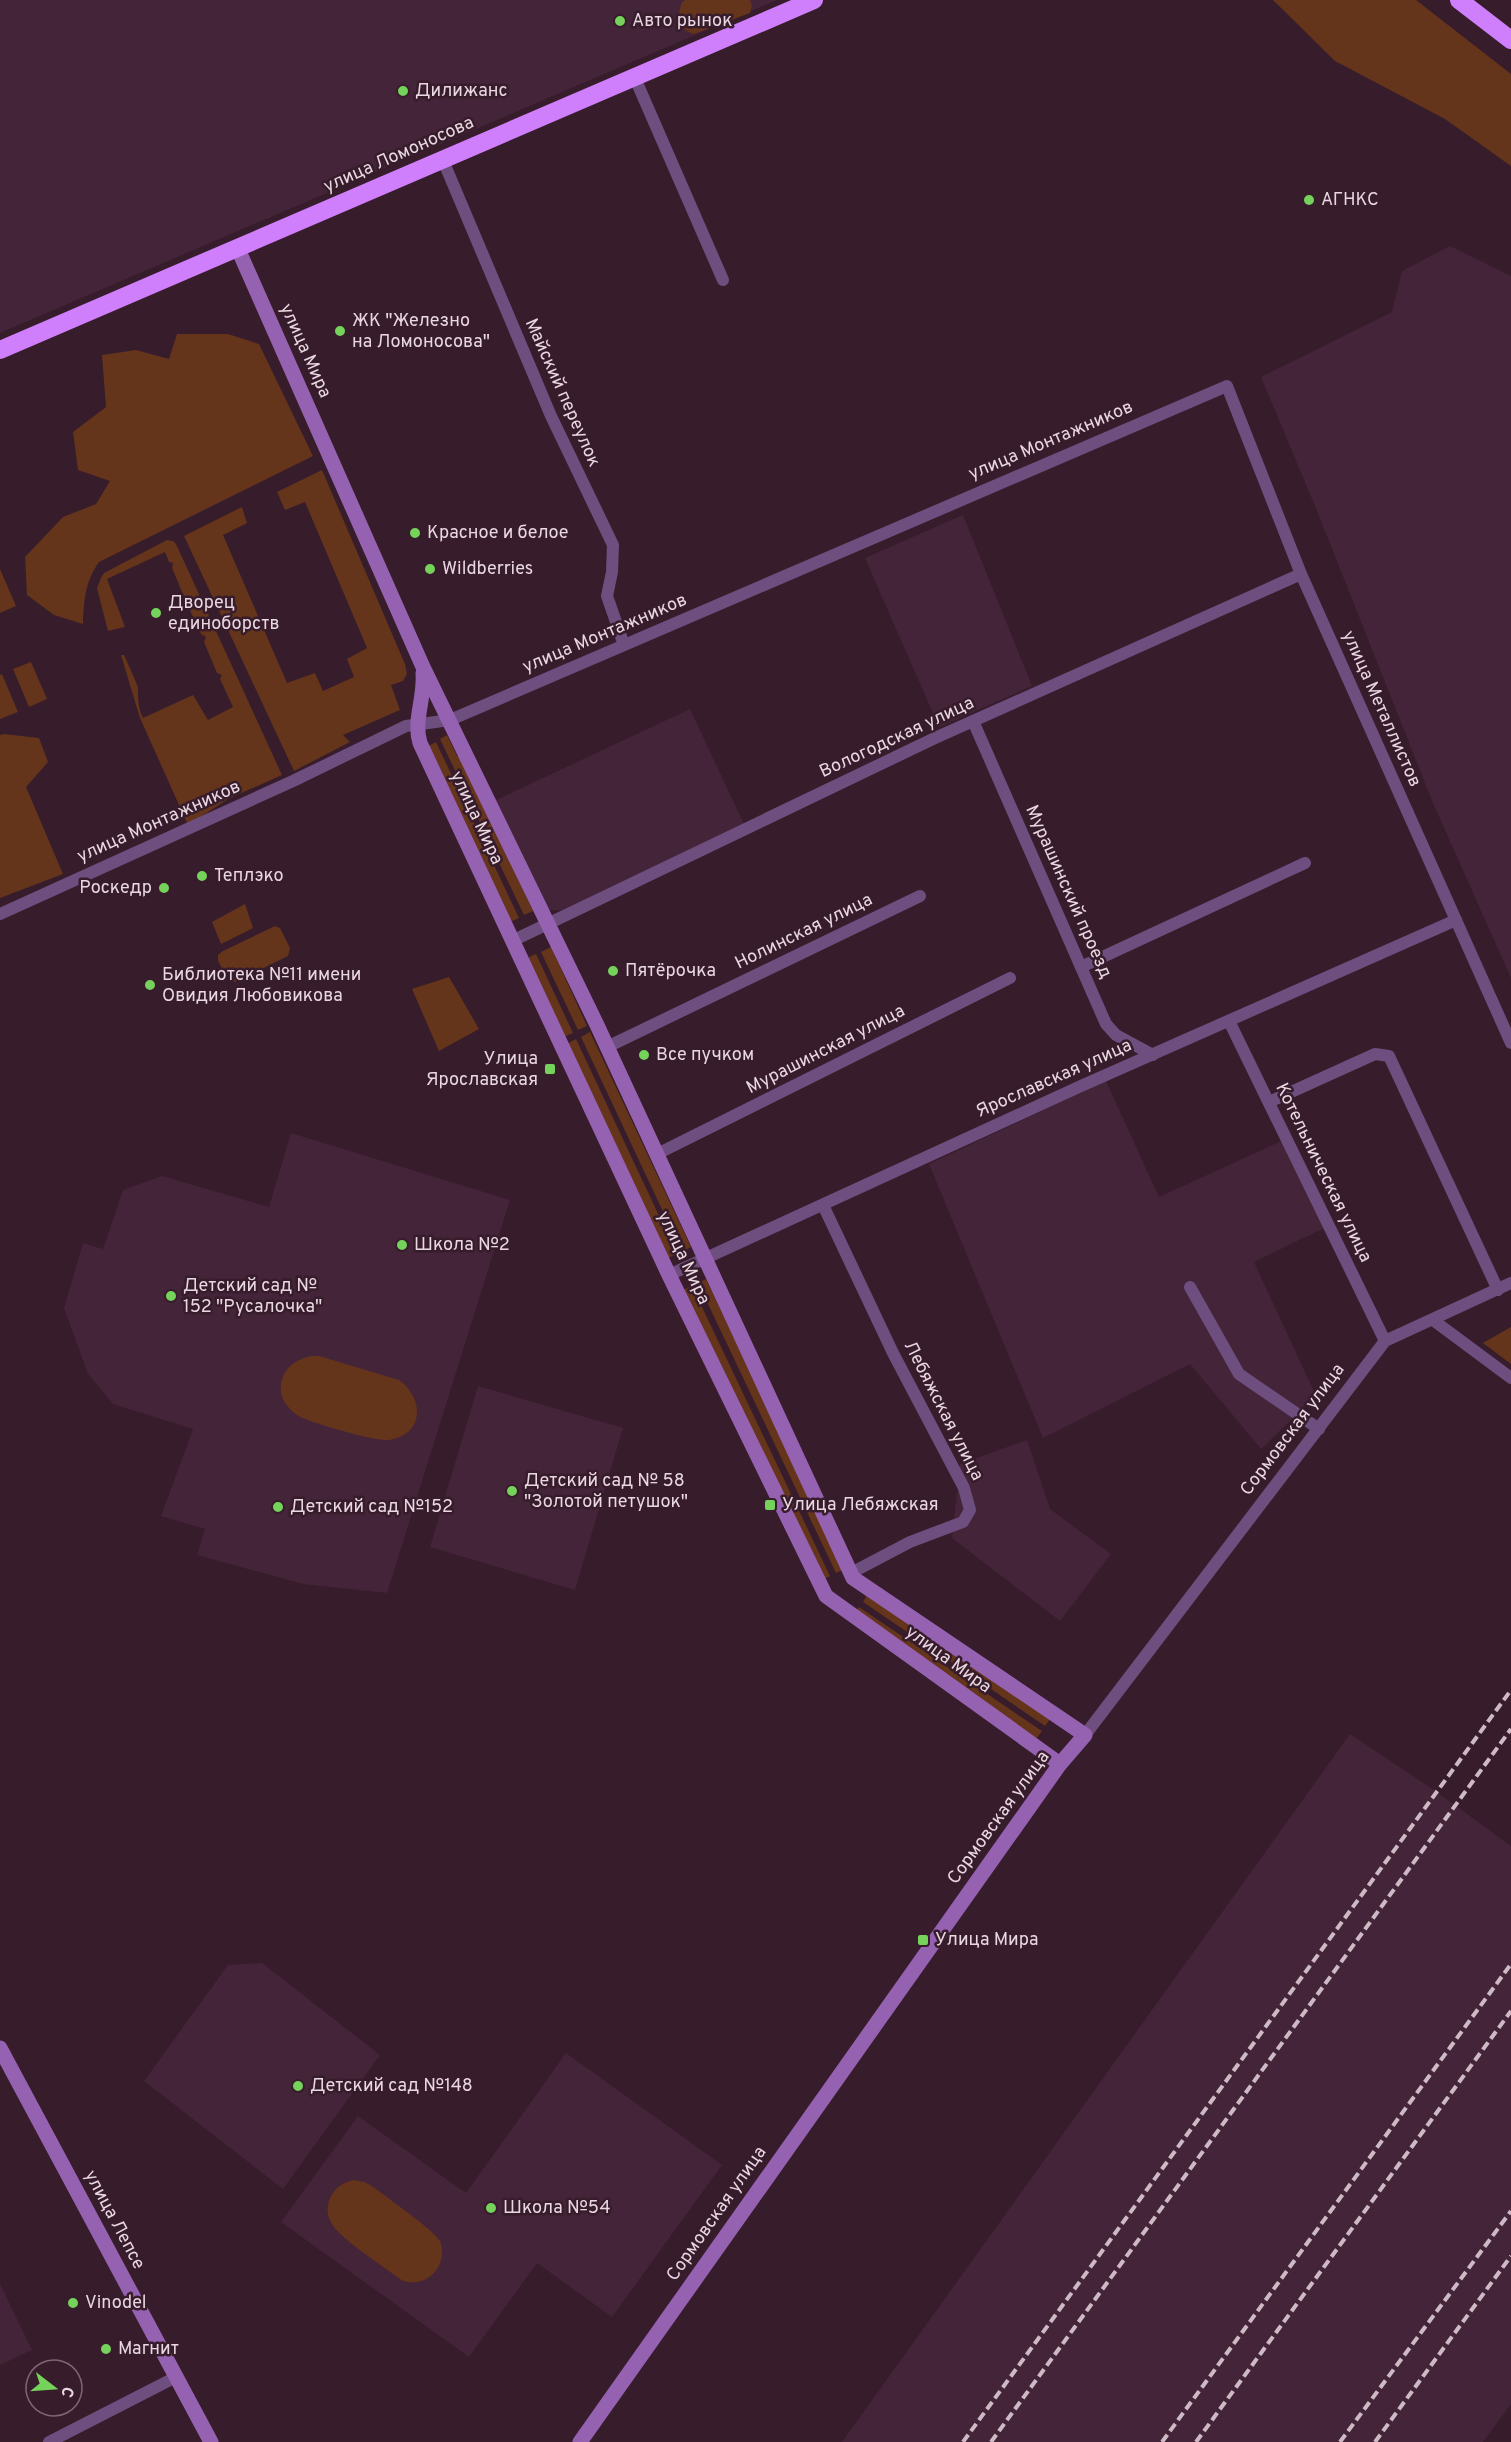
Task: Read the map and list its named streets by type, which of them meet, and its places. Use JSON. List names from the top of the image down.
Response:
{
  "streets": {
    "highway": ["улица Ломоносова"],
    "street": [
      "улица Мира",
      "Майский переулок",
      "улица Монтажников",
      "улица Металлистов",
      "Вологодская улица",
      "Мурашинский проезд",
      "Нолинская улица",
      "Мурашинская улица",
      "Ярославская улица",
      "Котельническая улица",
      "Лебяжская улица",
      "Сормовская улица",
      "улица Лепсе"
    ]
  },
  "crossings": [
    ["улица Ломоносова", "улица Мира"],
    ["улица Ломоносова", "Майский переулок"],
    ["улица Мира", "улица Монтажников"],
    ["улица Мира", "Вологодская улица"],
    ["улица Мира", "Нолинская улица"],
    ["улица Мира", "Мурашинская улица"],
    ["улица Мира", "Ярославская улица"],
    ["улица Мира", "Лебяжская улица"],
    ["улица Мира", "Сормовская улица"],
    ["Майский переулок", "улица Монтажников"],
    ["улица Монтажников", "улица Металлистов"],
    ["улица Металлистов", "Вологодская улица"],
    ["улица Металлистов", "Ярославская улица"],
    ["Вологодская улица", "Мурашинский проезд"],
    ["Мурашинский проезд", "Ярославская улица"],
    ["Ярославская улица", "Котельническая улица"],
    ["Ярославская улица", "Лебяжская улица"],
    ["Котельническая улица", "Сормовская улица"]
  ],
  "places": {
    "other": [
      "Авто рынок",
      "Дилижанс",
      "АГНКС",
      "ЖК \"Железно на Ломоносова\"",
      "Красное и белое",
      "Wildberries",
      "Дворец единоборств",
      "Теплэко",
      "Роскедр",
      "Пятёрочка",
      "Библиотека №11 имени Овидия Любовикова",
      "Все пучком",
      "Школа №2",
      "Детский сад № 152 \"Русалочка\"",
      "Детский сад № 58 \"Золотой петушок\"",
      "Детский сад №152",
      "Детский сад №148",
      "Школа №54",
      "Vinodel",
      "Магнит"
    ],
    "transit": ["Улица Ярославская", "Улица Лебяжская", "Улица Мира"]
  },
  "north": "right"
}
